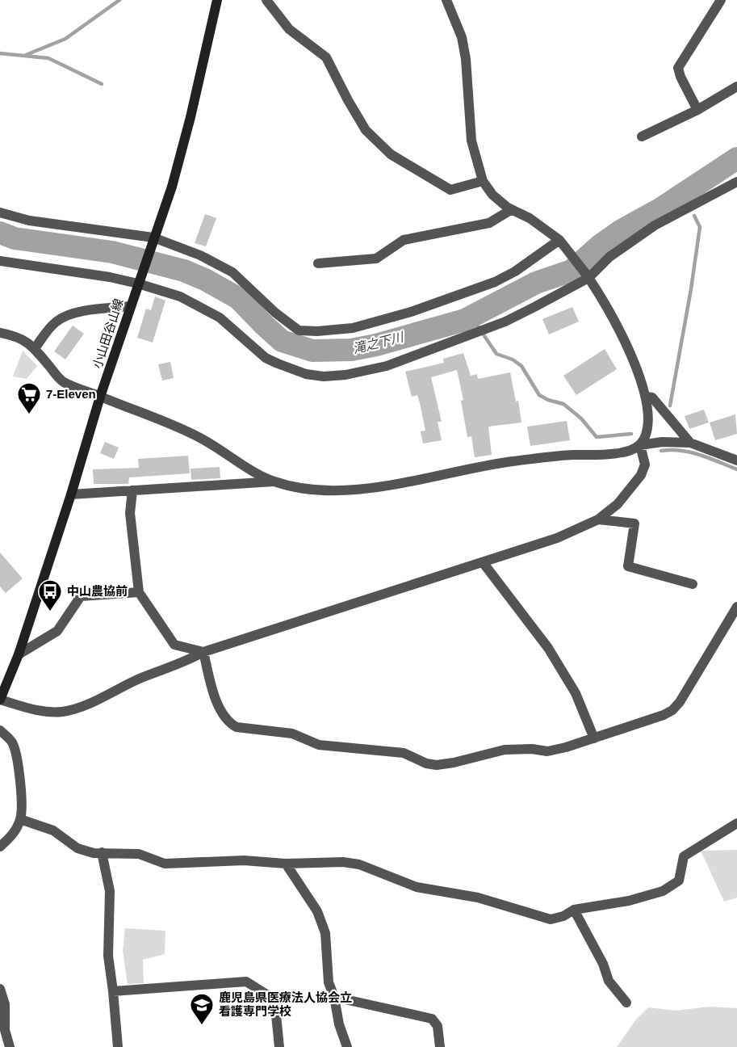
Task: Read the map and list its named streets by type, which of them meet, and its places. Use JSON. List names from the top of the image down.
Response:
{
  "streets": {
    "main road": ["小山田谷山線"]
  },
  "water": ["滝之下川"],
  "places": {
    "supermarket": ["7-Eleven"],
    "bus stop": ["中山農協前"],
    "school or university": ["鹿児島県医療法人協会立 看護専門学校"]
  }
}
